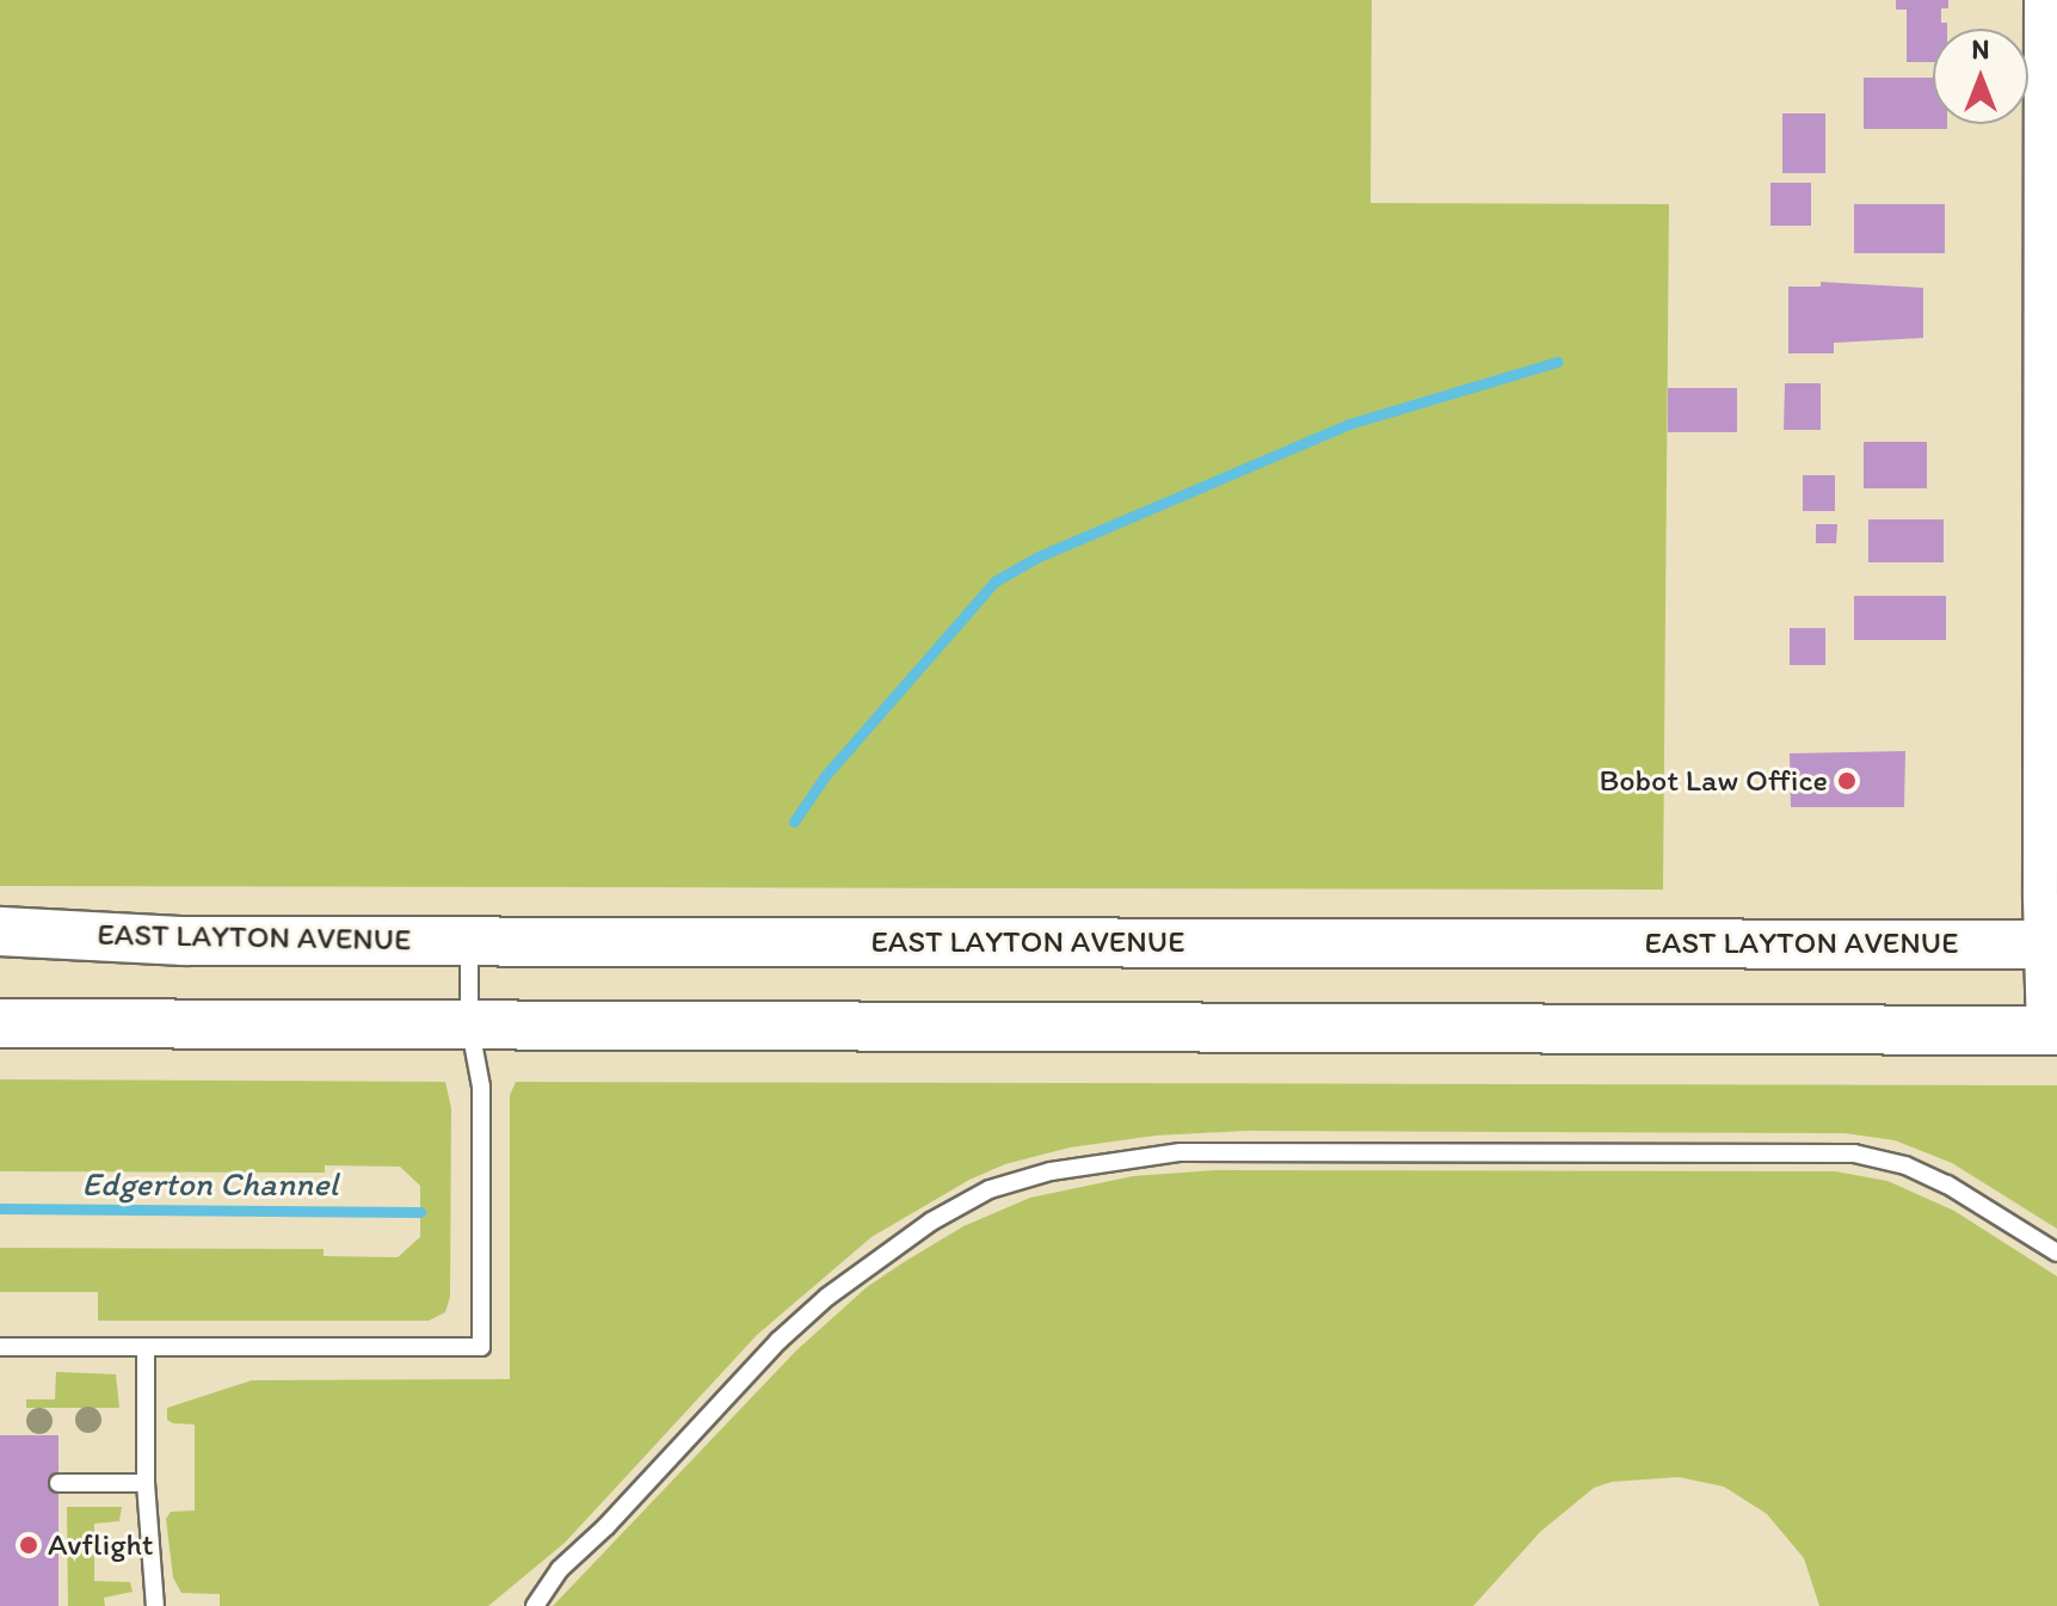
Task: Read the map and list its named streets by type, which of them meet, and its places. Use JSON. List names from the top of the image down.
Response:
{
  "streets": {
    "main road": ["EAST LAYTON AVENUE"]
  },
  "water": ["Edgerton Channel"],
  "places": ["Bobot Law Office", "Avflight"],
  "north": "top"
}
